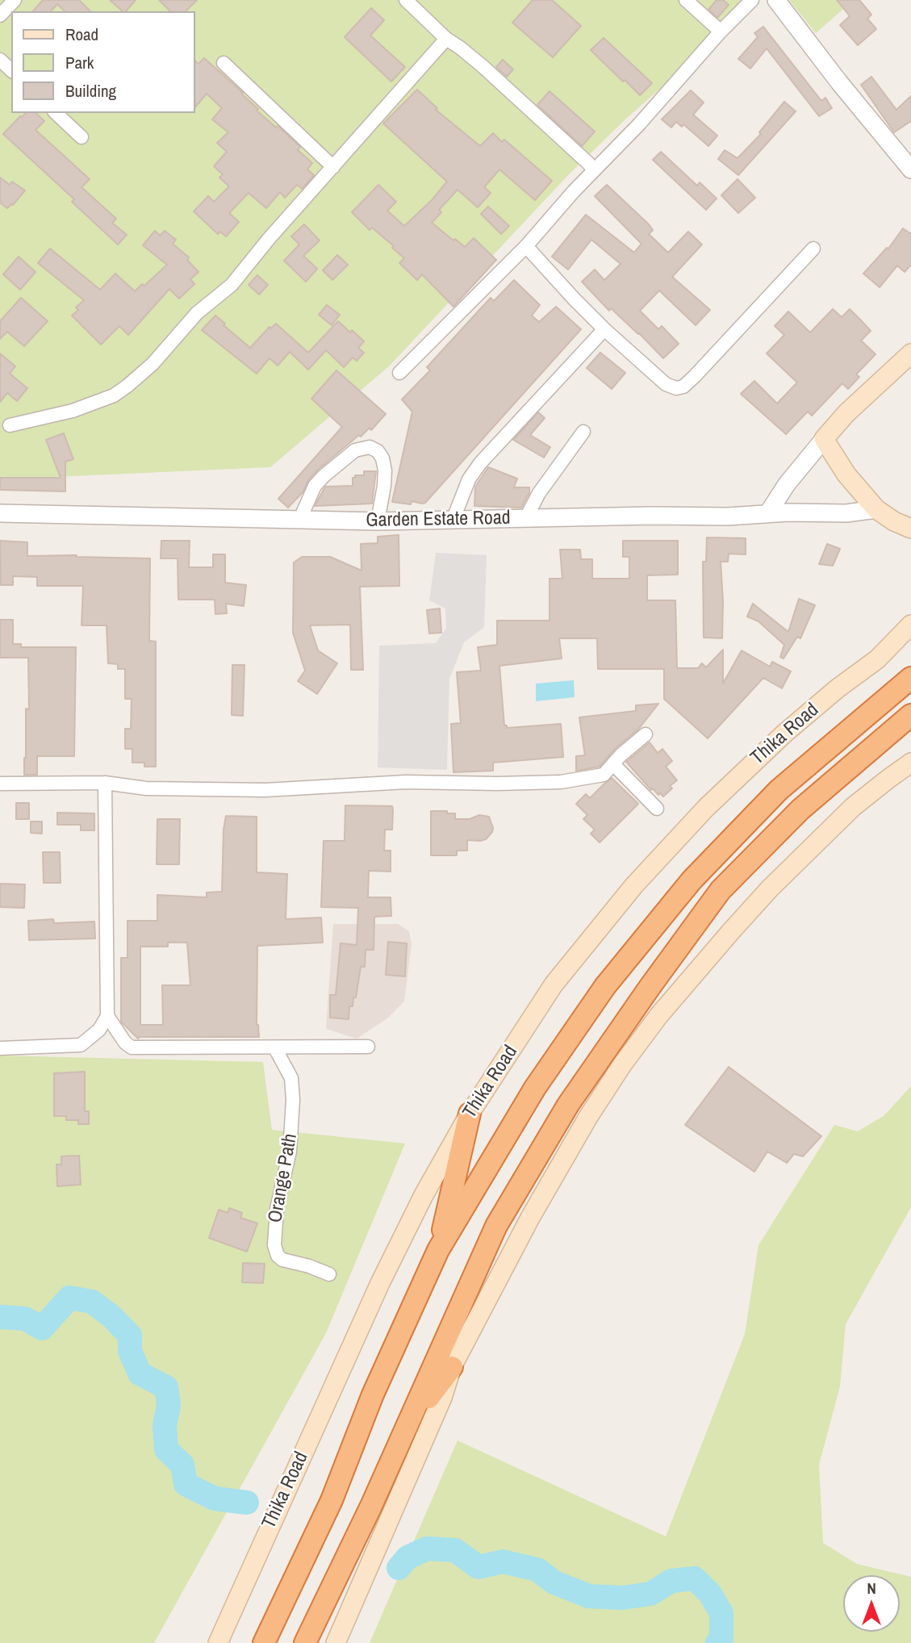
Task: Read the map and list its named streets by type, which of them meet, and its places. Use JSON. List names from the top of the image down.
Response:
{
  "streets": {
    "highway": ["Thika Road"],
    "street": ["Garden Estate Road", "Orange Path"]
  },
  "legend": ["Road", "Park", "Building"],
  "north": "top"
}
